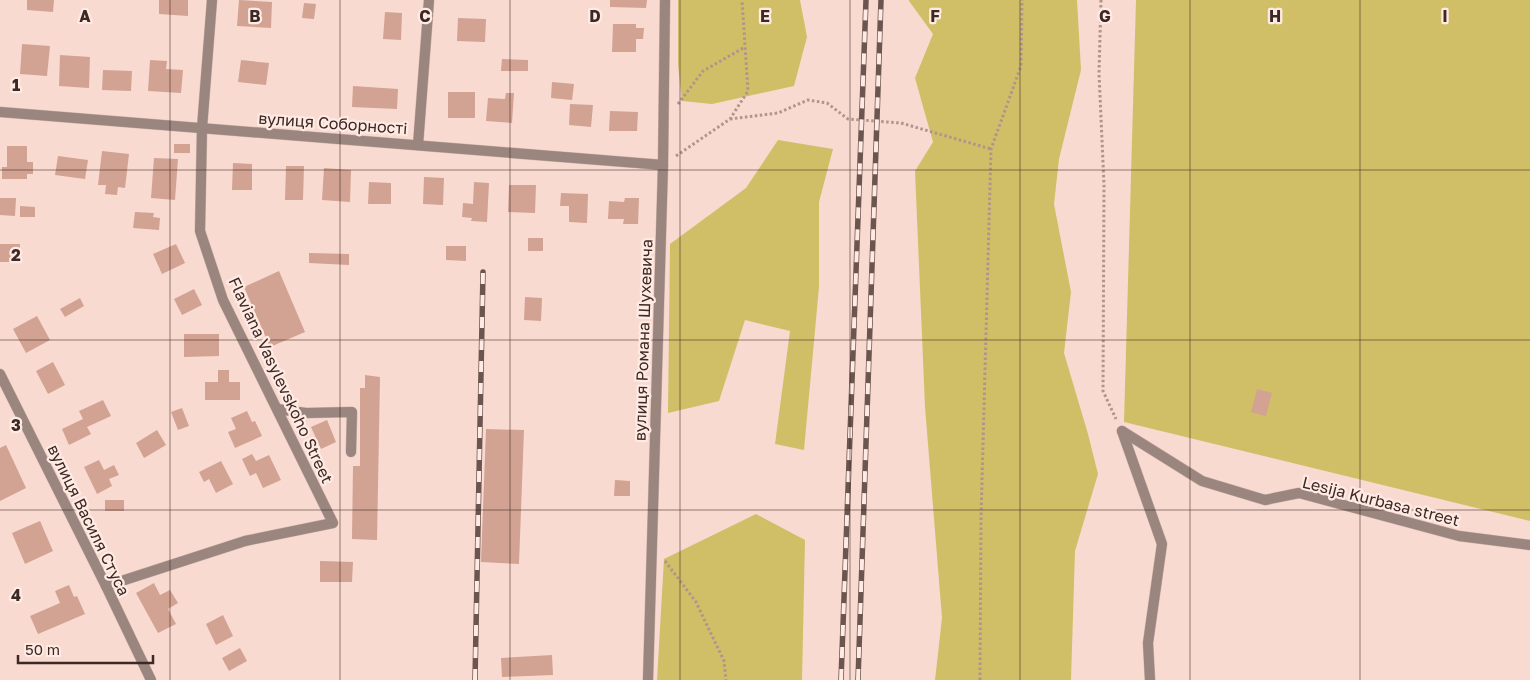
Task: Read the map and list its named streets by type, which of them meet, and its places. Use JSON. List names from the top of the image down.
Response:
{
  "streets": {
    "street": [
      "вулиця Соборності",
      "вулиця Романа Шухевича",
      "Flaviana Vasylevskoho Street",
      "Lesija Kurbasa street",
      "вулиця Василя Стуса"
    ]
  },
  "crossings": [
    ["вулиця Соборності", "вулиця Романа Шухевича"],
    ["вулиця Соборності", "Flaviana Vasylevskoho Street"],
    ["Flaviana Vasylevskoho Street", "вулиця Василя Стуса"]
  ],
  "scale_bar": "50 m",
  "grid": {
    "columns": [
      "A",
      "B",
      "C",
      "D",
      "E",
      "F",
      "G",
      "H",
      "I"
    ],
    "rows": [
      "1",
      "2",
      "3",
      "4"
    ]
  }
}
